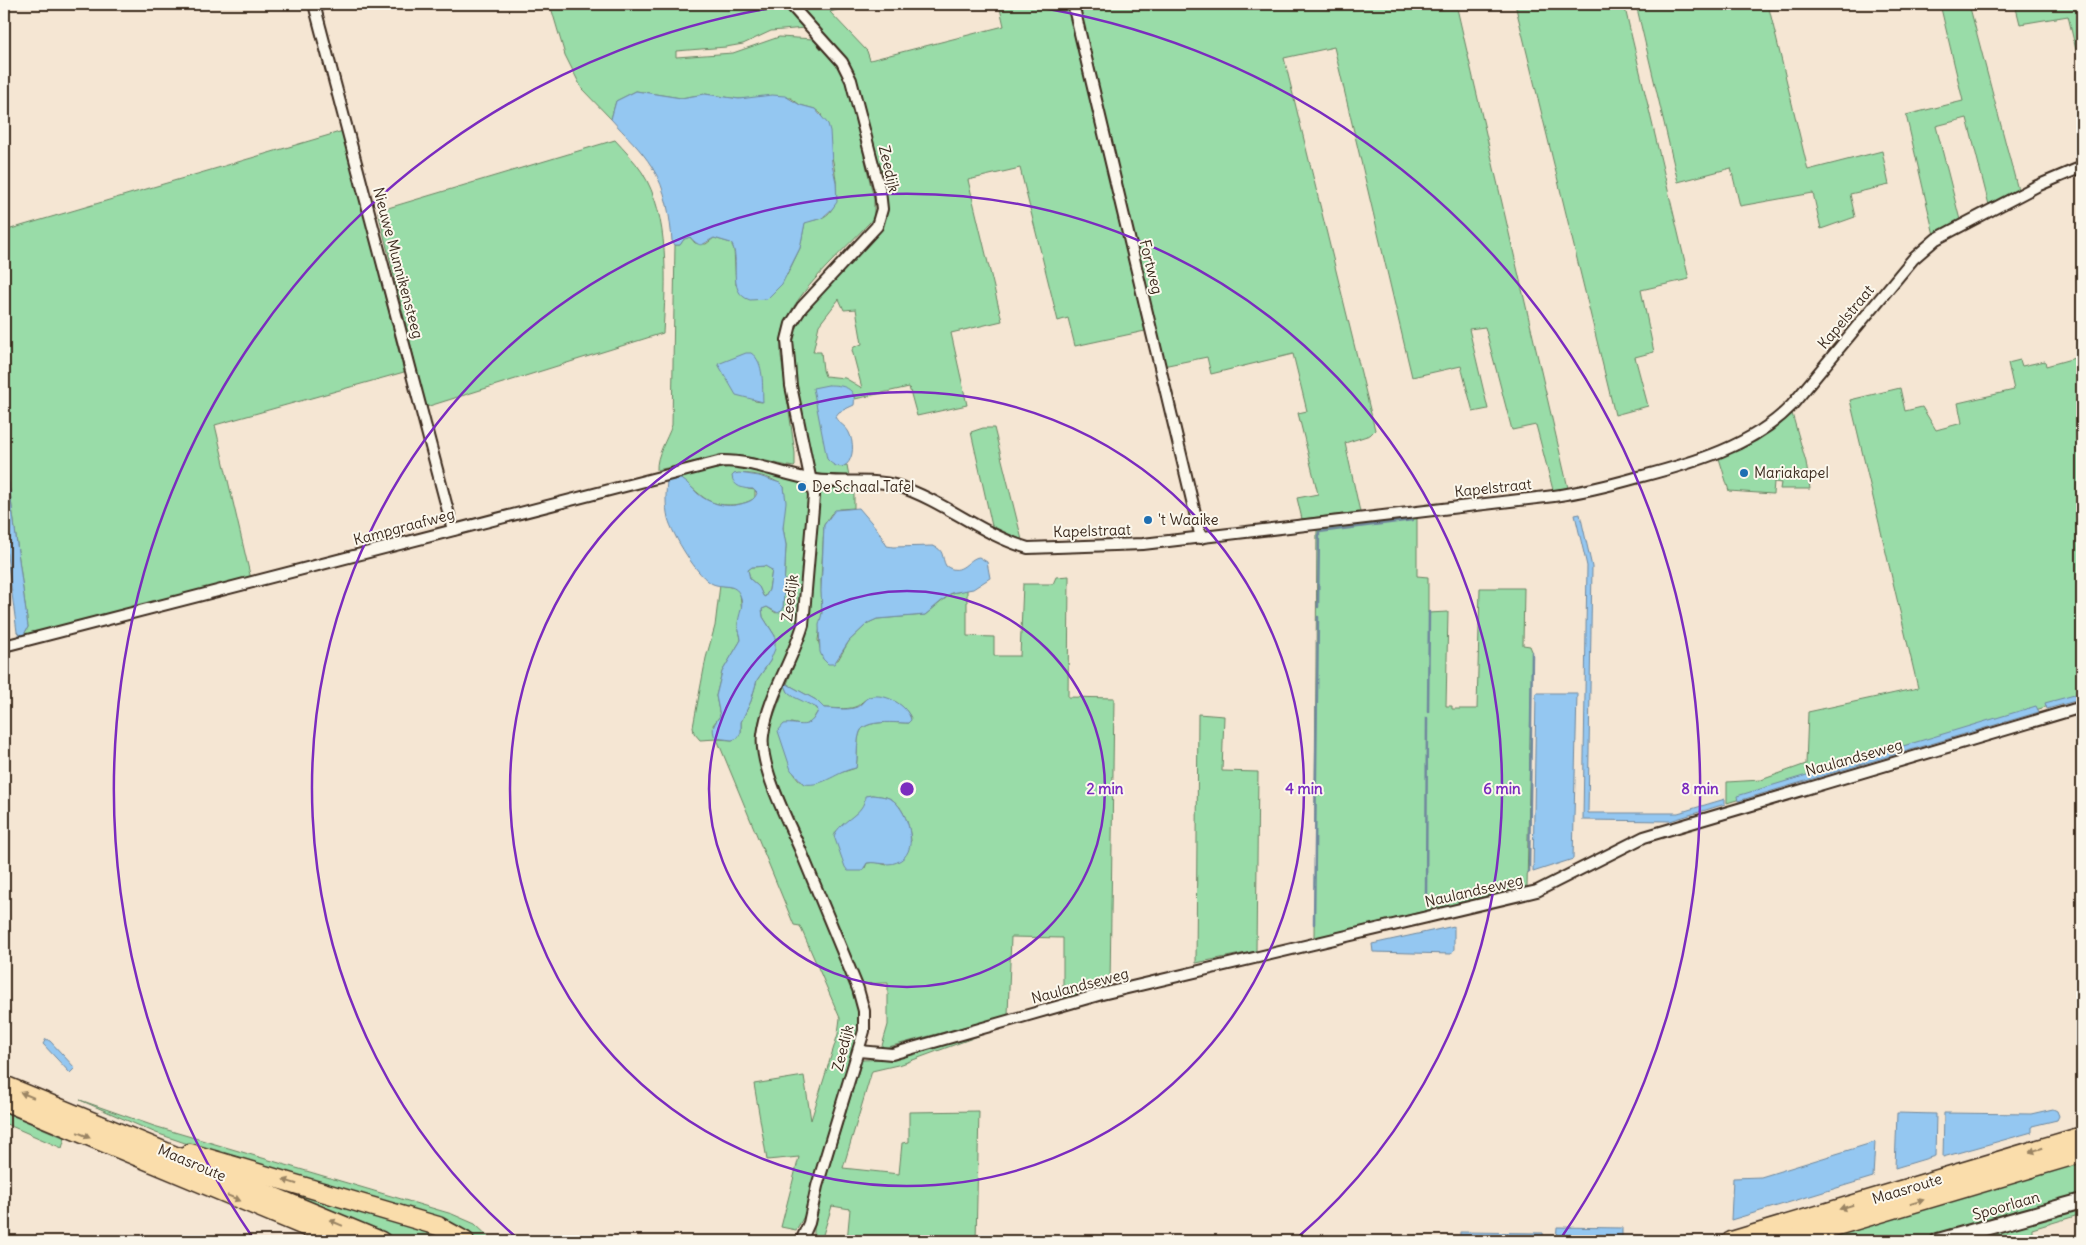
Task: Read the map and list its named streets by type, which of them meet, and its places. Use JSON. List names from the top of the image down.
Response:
{
  "streets": {
    "highway": ["Maasroute"],
    "main road": ["Spoorlaan"],
    "street": [
      "Zeedijk",
      "Nieuwe Munnikensteeg",
      "Fortweg",
      "Kapelstraat",
      "Kampgraafweg",
      "Naulandseweg"
    ]
  },
  "crossings": [
    ["Zeedijk", "Kapelstraat"],
    ["Zeedijk", "Kampgraafweg"],
    ["Zeedijk", "Naulandseweg"],
    ["Nieuwe Munnikensteeg", "Kampgraafweg"],
    ["Fortweg", "Kapelstraat"],
    ["Kapelstraat", "Kampgraafweg"]
  ],
  "places": ["Mariakapel", "De Schaal Tafel", "'t Waaike"],
  "rings": [
    "2 min",
    "4 min",
    "6 min",
    "8 min"
  ]
}
